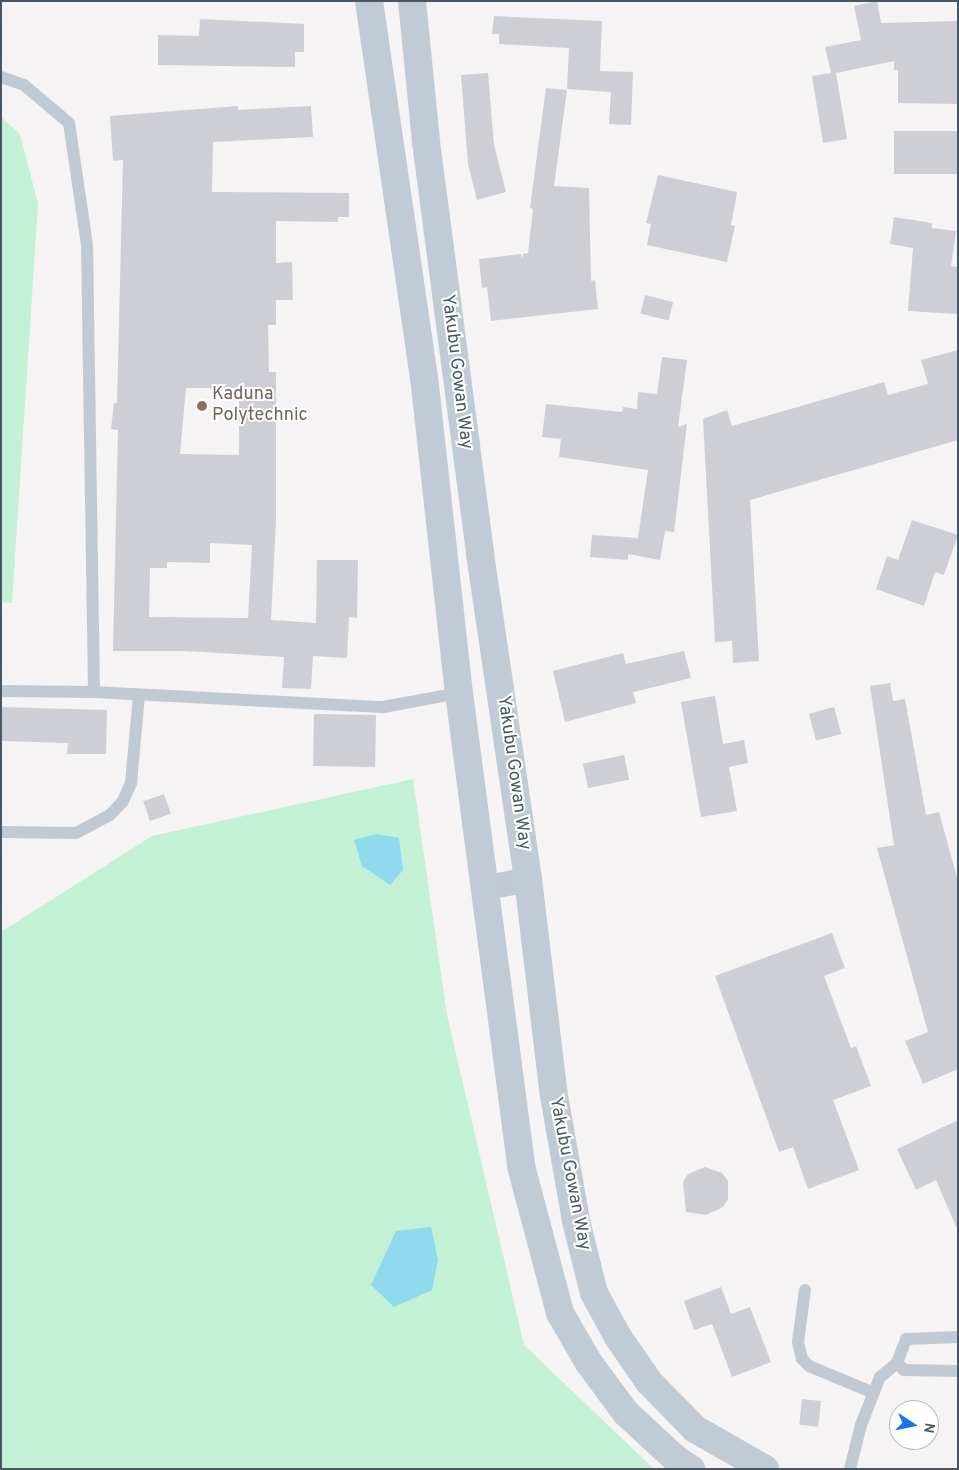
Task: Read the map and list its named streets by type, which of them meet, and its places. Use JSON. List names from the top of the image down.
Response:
{
  "streets": {
    "street": ["Yakubu Gowan Way"]
  },
  "places": ["Kaduna Polytechnic"],
  "north": "right"
}
